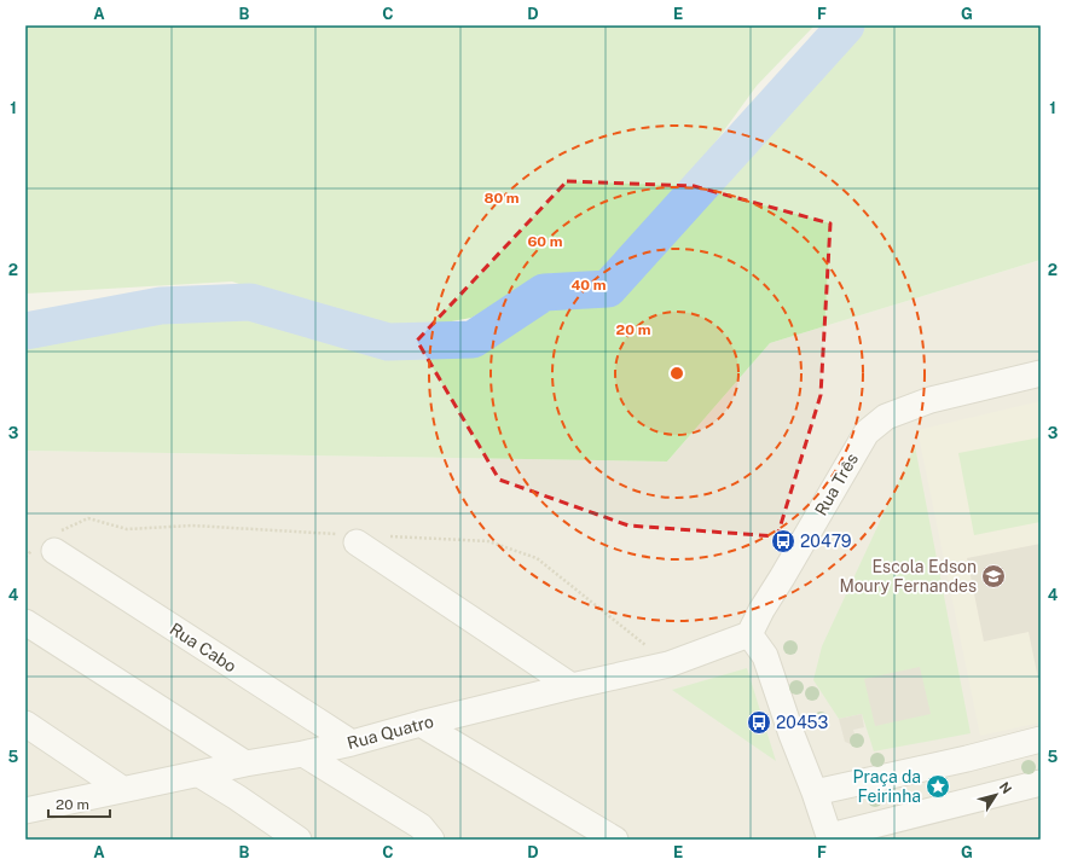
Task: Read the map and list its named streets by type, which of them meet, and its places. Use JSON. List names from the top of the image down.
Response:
{
  "streets": {
    "street": ["Rua Três", "Rua Cabo", "Rua Quatro"]
  },
  "crossings": [
    ["Rua Três", "Rua Quatro"],
    ["Rua Cabo", "Rua Quatro"]
  ],
  "places": {
    "bus stop": ["20479", "20453"],
    "school or university": ["Escola Edson Moury Fernandes"],
    "place": ["Praça da Feirinha"]
  },
  "scale_bar": "20 m",
  "north": "top right",
  "grid": {
    "columns": [
      "A",
      "B",
      "C",
      "D",
      "E",
      "F",
      "G"
    ],
    "rows": [
      "1",
      "2",
      "3",
      "4",
      "5"
    ]
  },
  "rings": [
    "80 m",
    "60 m",
    "40 m",
    "20 m"
  ]
}
